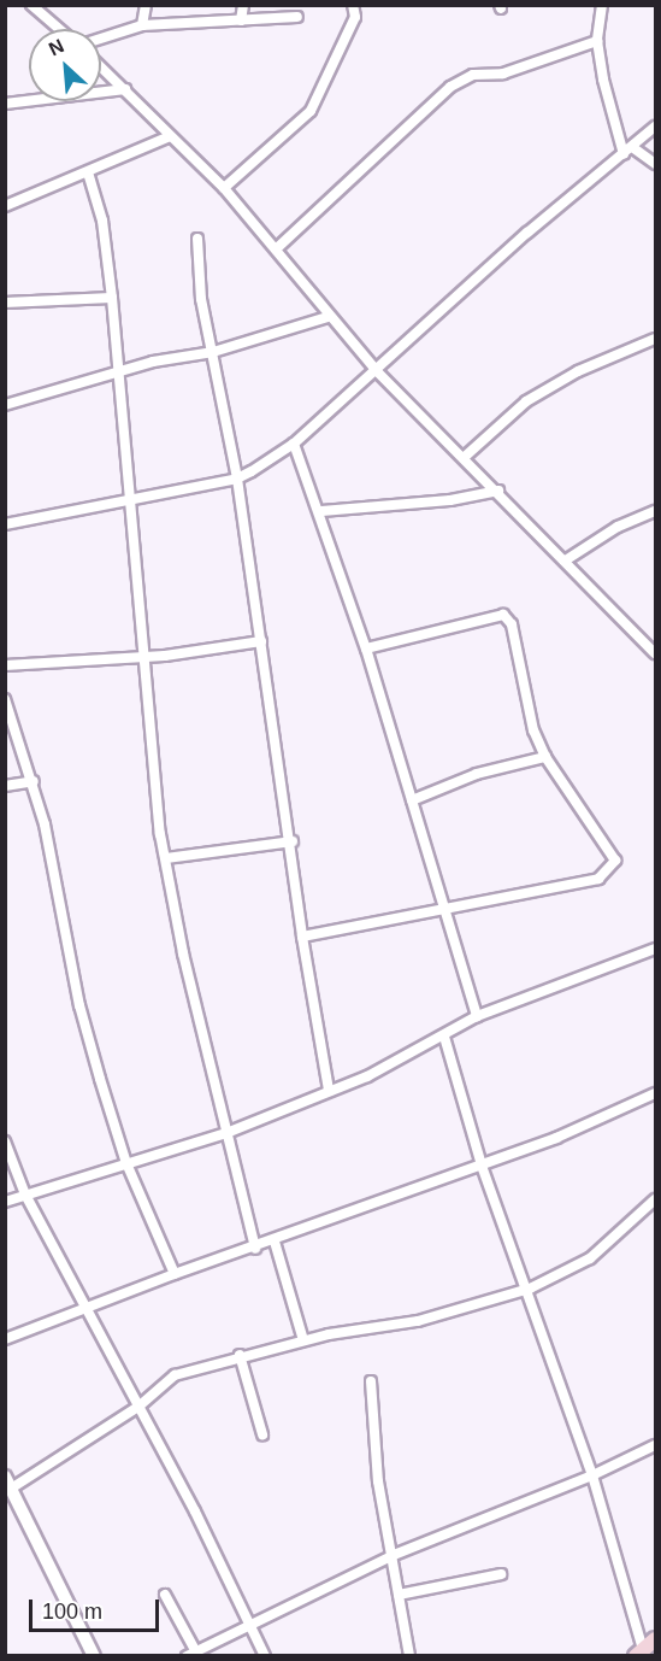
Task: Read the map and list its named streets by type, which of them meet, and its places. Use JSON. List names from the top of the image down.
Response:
{
  "scale_bar": "100 m",
  "north": "top left"
}
